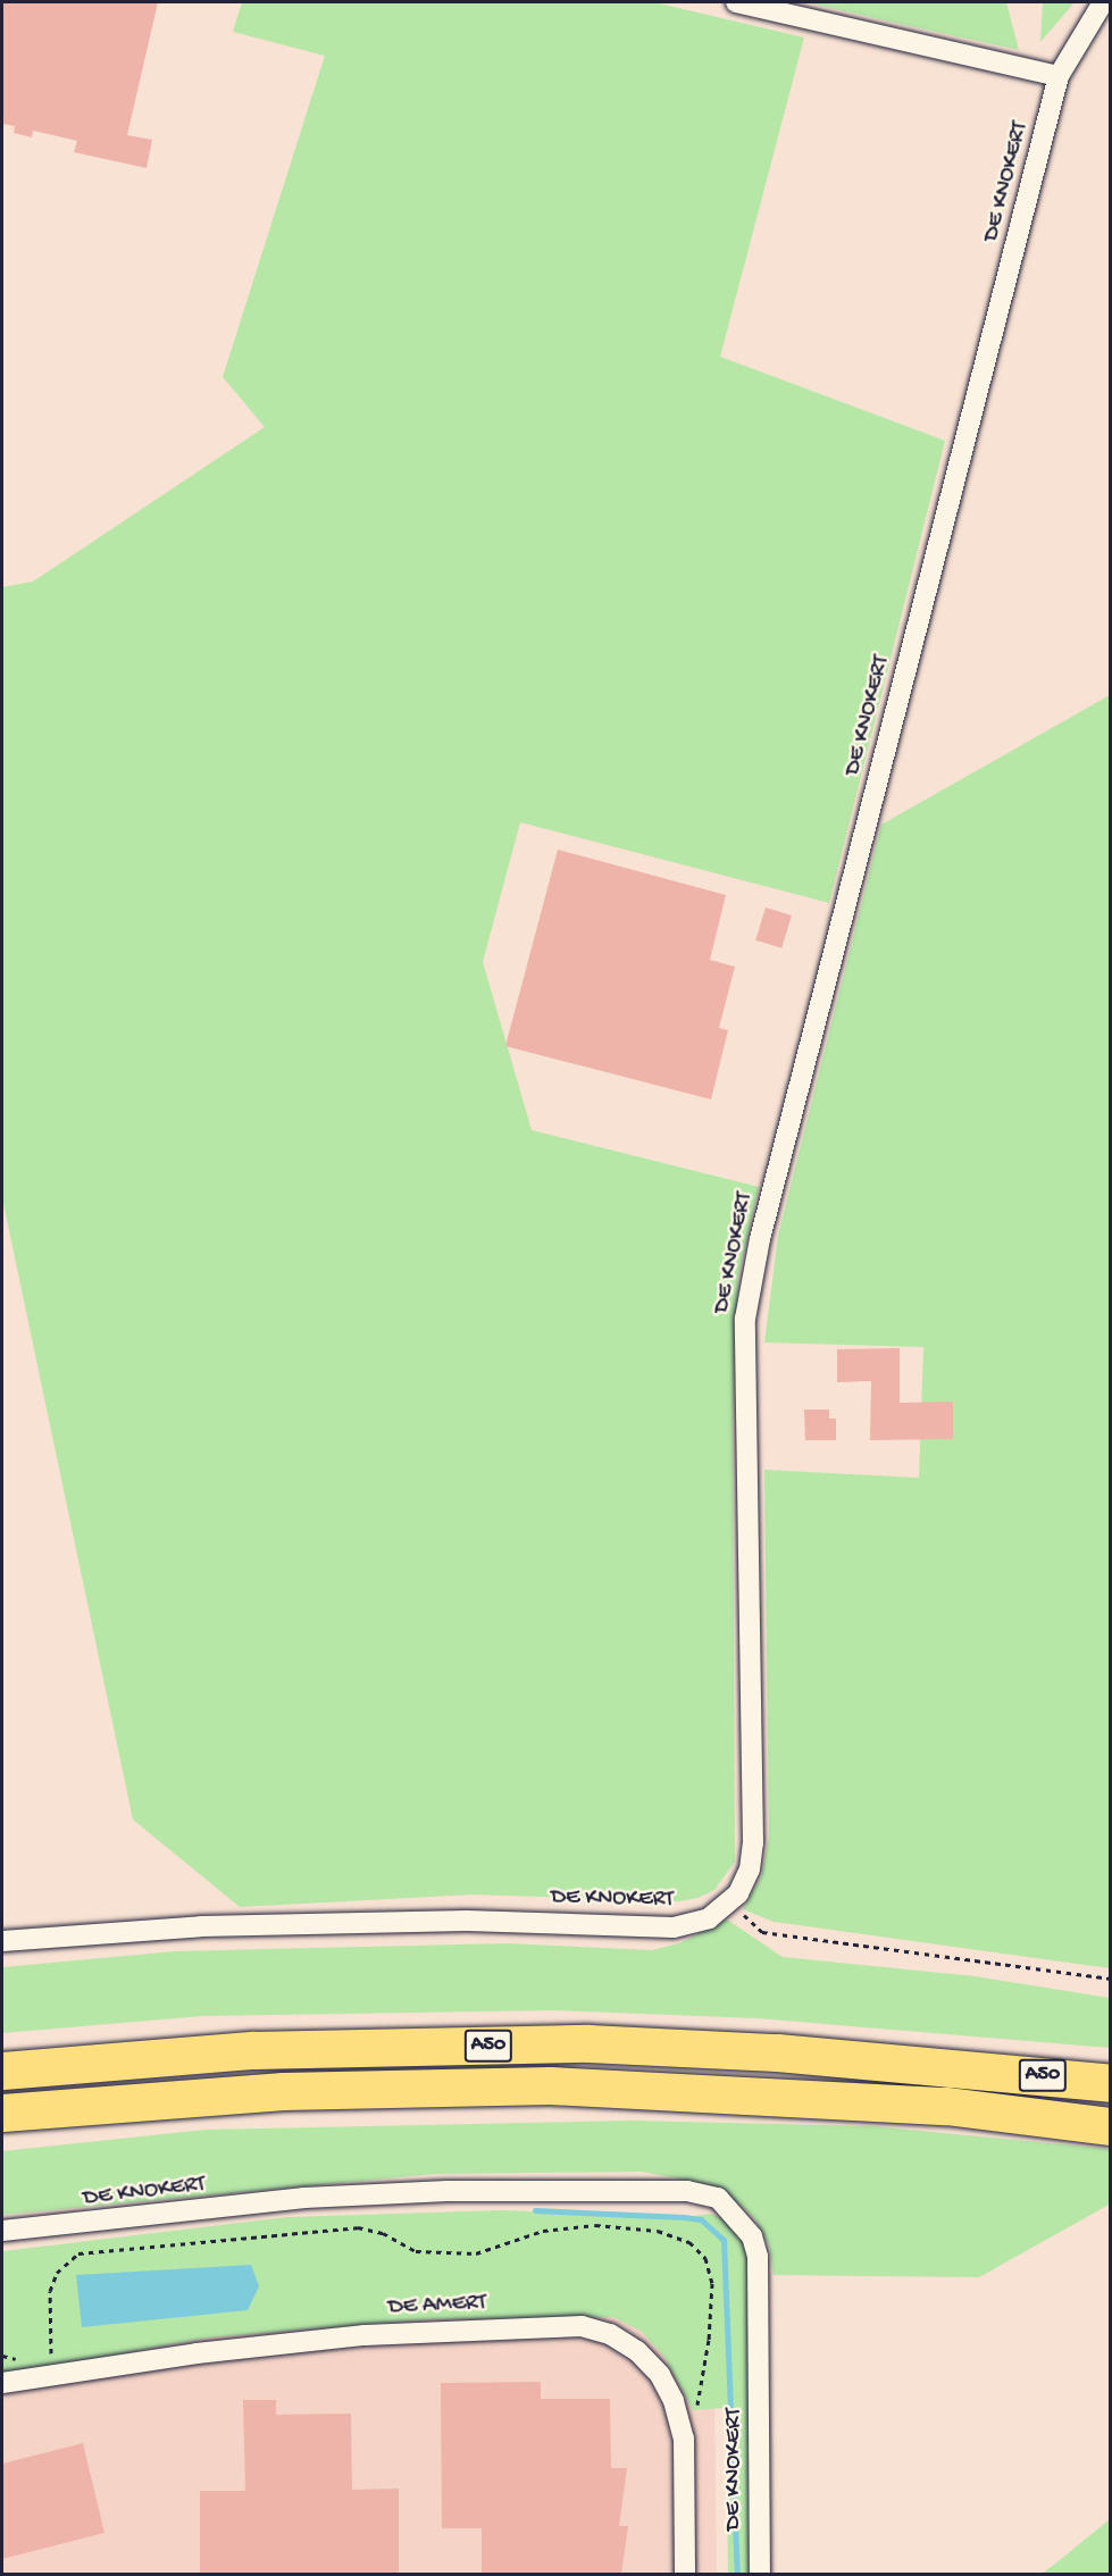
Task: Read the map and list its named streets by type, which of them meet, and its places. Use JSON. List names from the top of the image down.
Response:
{
  "streets": {
    "highway": ["A50"],
    "street": ["DE KNOKERT", "DE AMERT"]
  }
}
